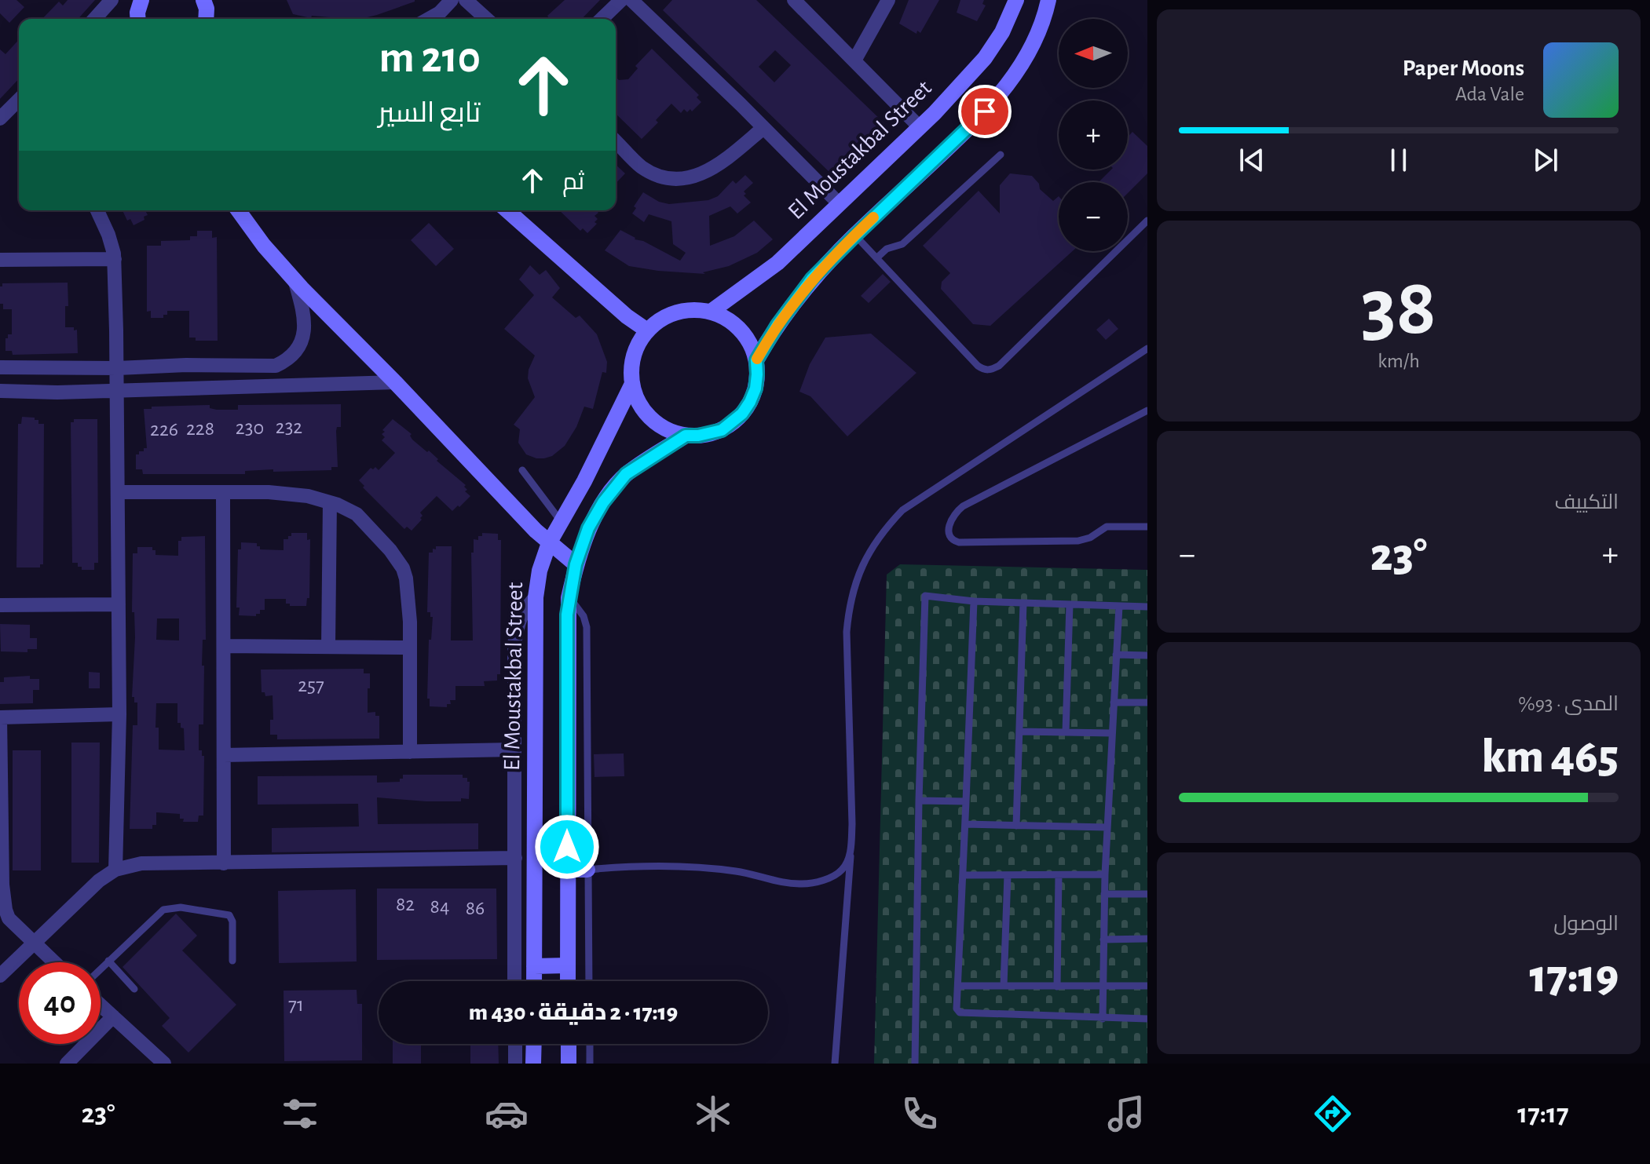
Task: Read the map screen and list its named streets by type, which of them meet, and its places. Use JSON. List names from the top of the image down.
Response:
{
  "streets": {
    "street": ["El Moustakbal Street"]
  },
  "house_numbers": [
    "232",
    "230",
    "228",
    "226",
    "257",
    "82",
    "84",
    "86",
    "71"
  ],
  "north": "left",
  "page": {
    "map_buttons": ["+", "−"],
    "turn": ["210 m", "تابع السير"],
    "song": ["Paper Moons", "Ada Vale"],
    "then": "ثم",
    "tile": [
      ["38", "km/h"],
      "التكييف",
      ["المدى · 93%", "465 km"],
      ["الوصول", "17:19"]
    ],
    "heat": ["−", "23°", "+"],
    "limit": "40",
    "trip": "17:19 · 2 دقيقة · 430 m",
    "tabs": ["17:17", "23°"]
  }
}
